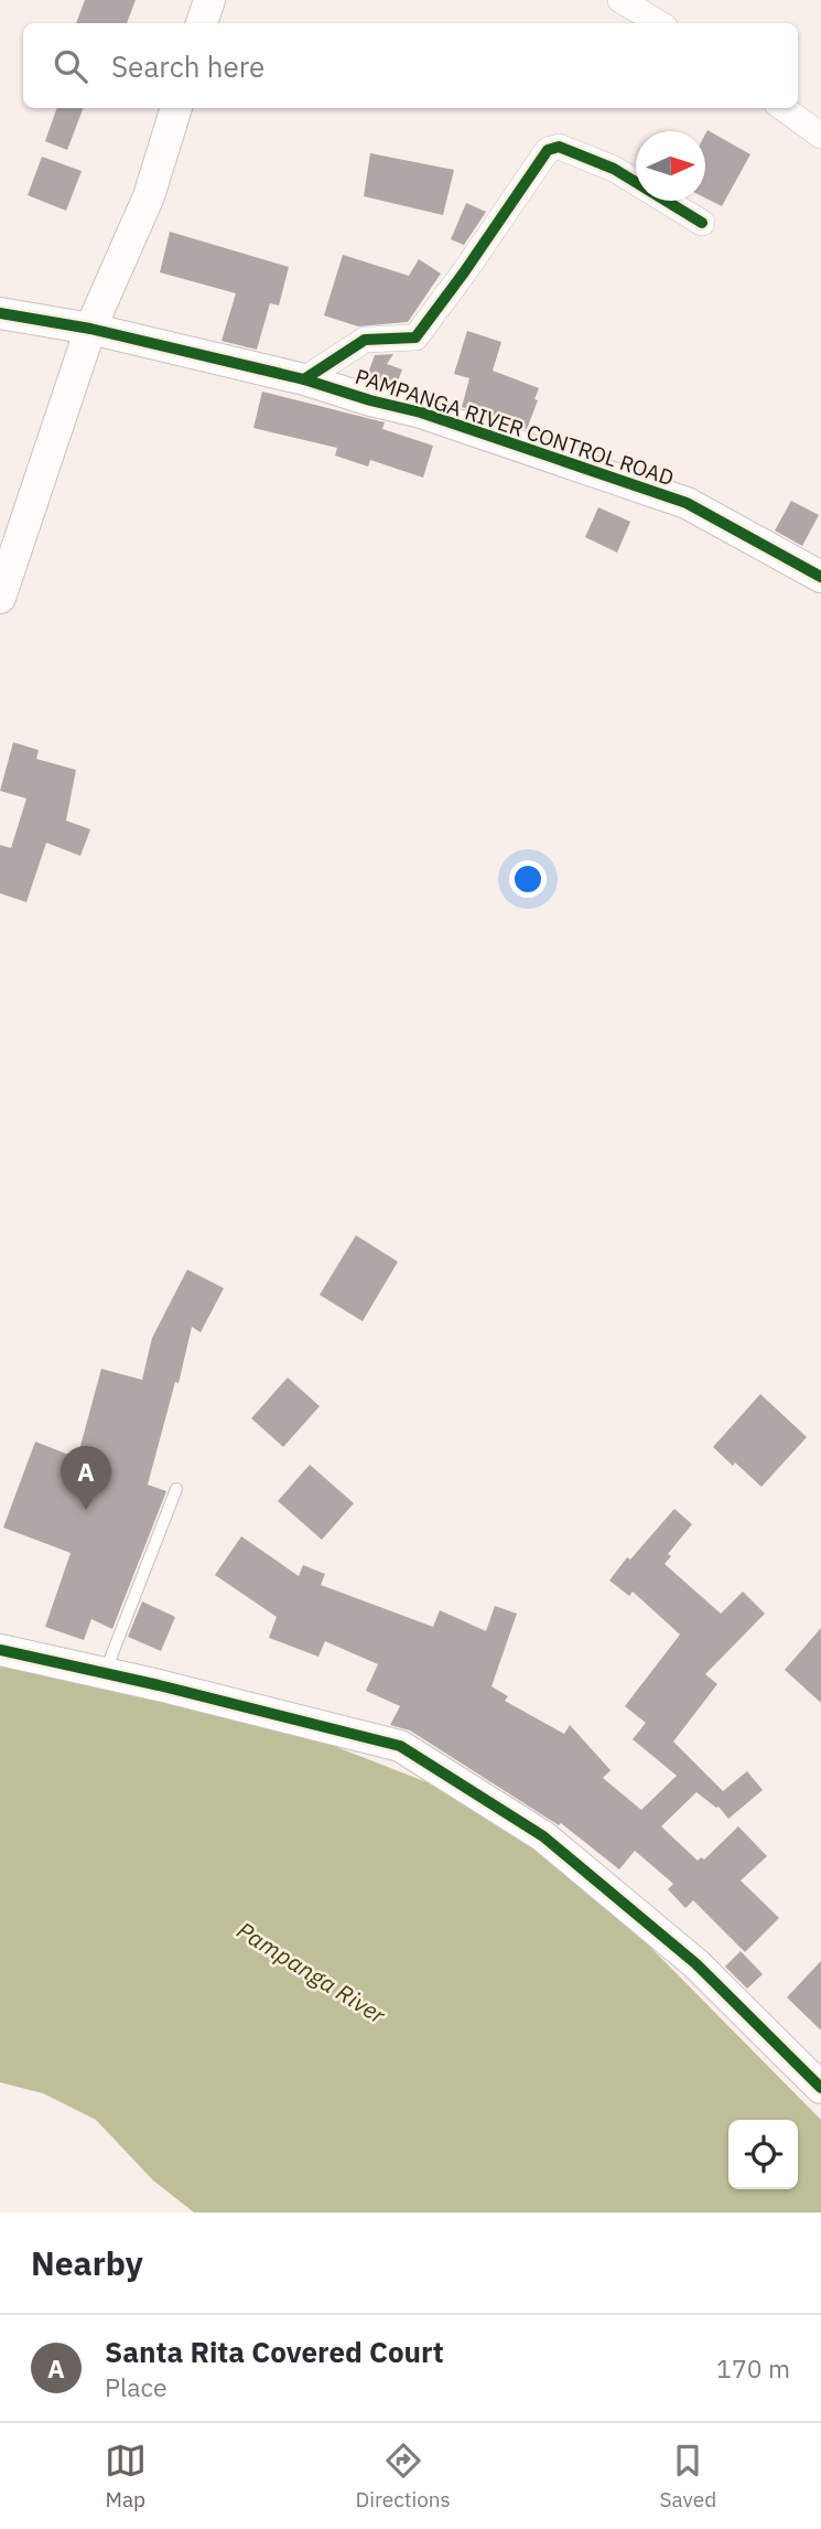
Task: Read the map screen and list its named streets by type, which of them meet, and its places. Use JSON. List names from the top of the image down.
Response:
{
  "streets": {
    "street": ["PAMPANGA RIVER CONTROL ROAD"]
  },
  "water": ["Pampanga River"],
  "north": "right",
  "page": {
    "search": "Search here",
    "pins": "A",
    "heading": "Nearby",
    "list": [
      {
        "mark": "A",
        "name": "Santa Rita Covered Court",
        "note": "Place",
        "value": "170 m"
      }
    ],
    "nav": ["Map", "Directions", "Saved"]
  }
}
